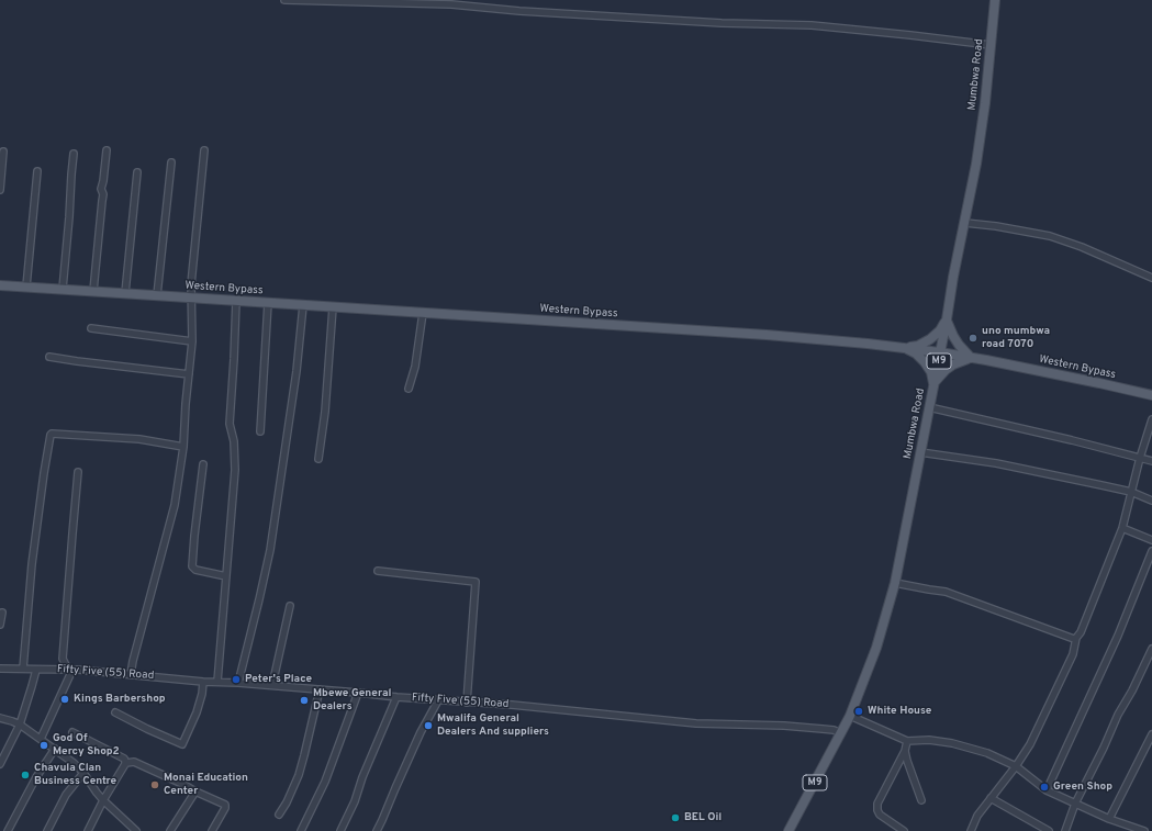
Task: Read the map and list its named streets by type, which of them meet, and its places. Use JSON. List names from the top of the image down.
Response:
{
  "streets": {
    "main road": ["Mumbwa Road", "Western Bypass", "M9"],
    "street": ["Fifty Five (55) Road"]
  },
  "crossings": [
    ["Mumbwa Road", "Western Bypass"],
    ["Mumbwa Road", "Fifty Five (55) Road"]
  ],
  "places": [
    "uno mumbwa road 7070",
    "Peter's Place",
    "Kings Barbershop",
    "Mbewe General Dealers",
    "White House",
    "Mwalifa General Dealers And suppliers",
    "God Of Mercy Shop2",
    "Chavula Clan Business Centre",
    "Monai Education Center",
    "Green Shop",
    "BEL Oil"
  ]
}
